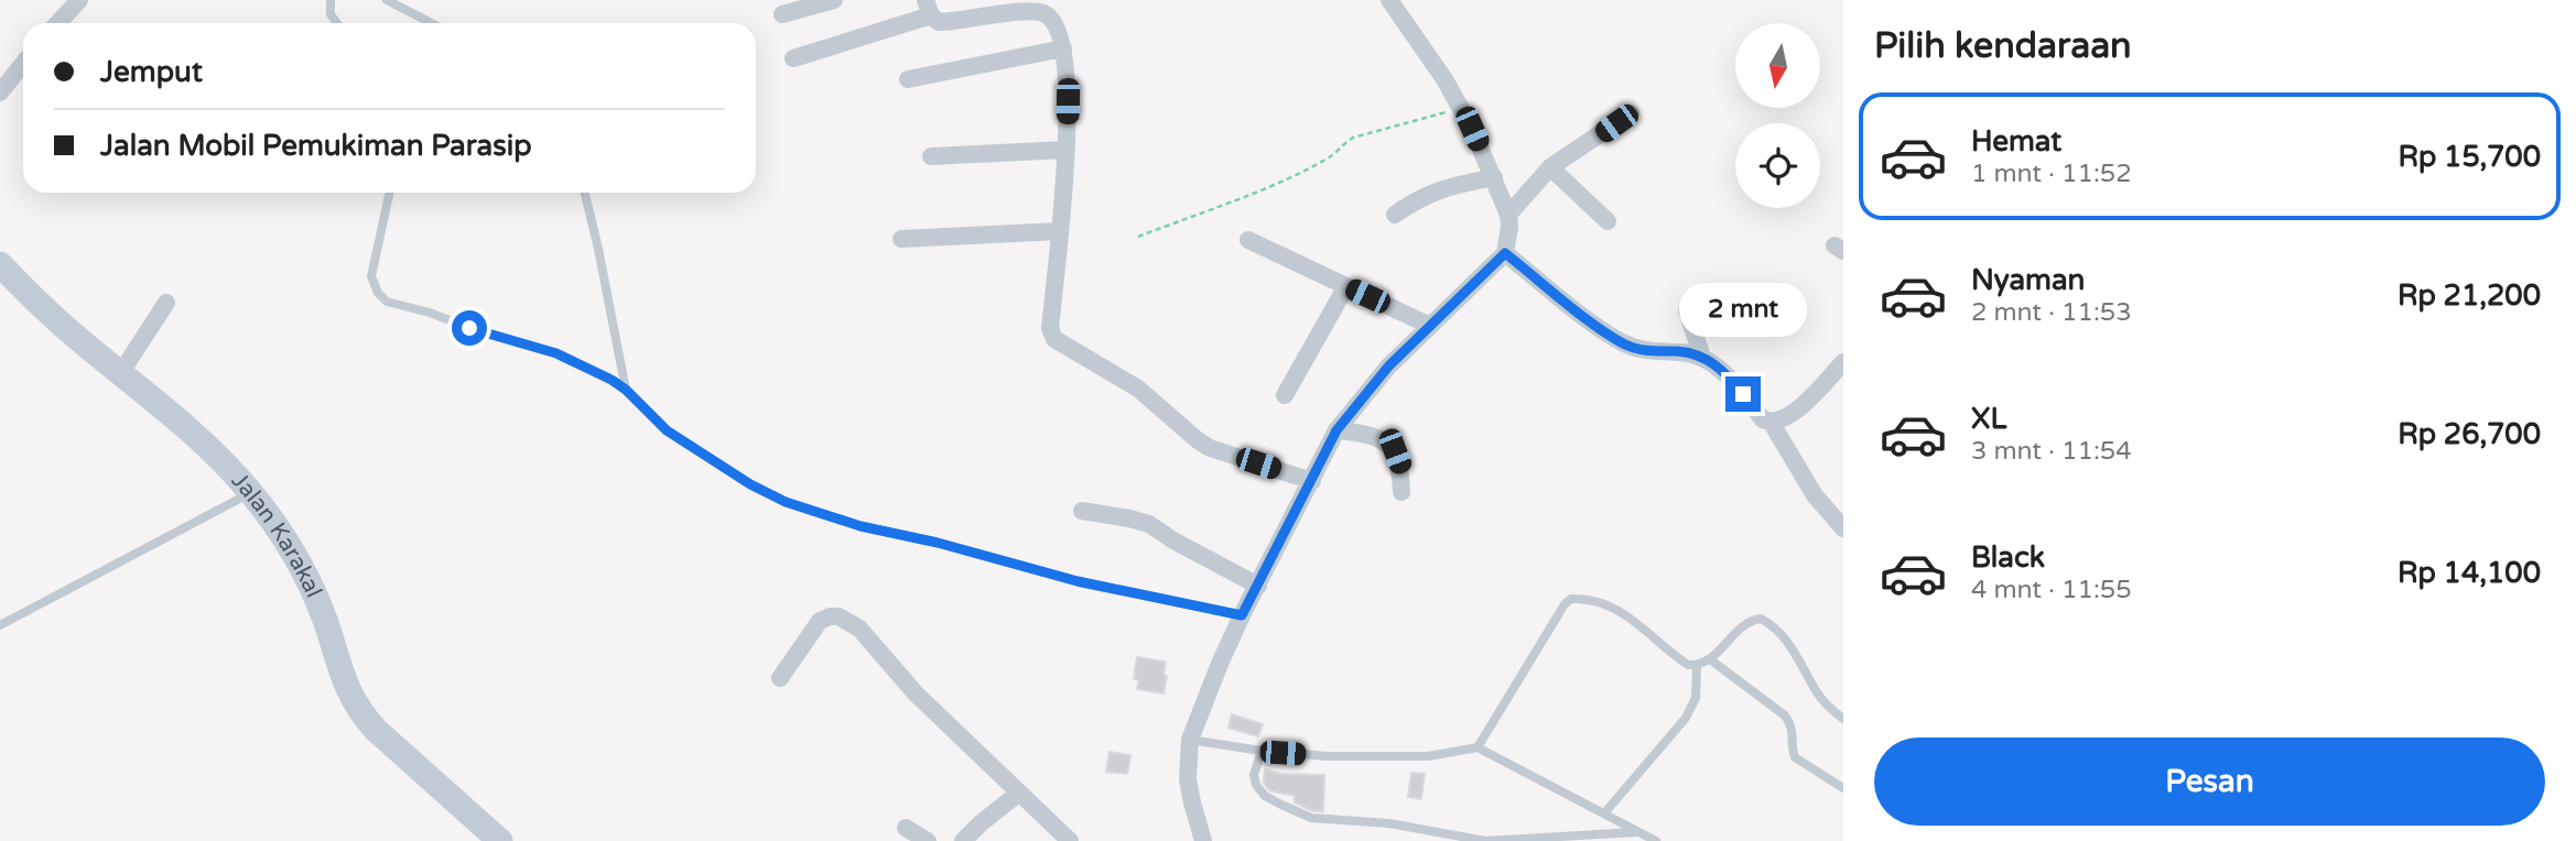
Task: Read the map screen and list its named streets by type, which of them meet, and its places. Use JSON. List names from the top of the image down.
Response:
{
  "streets": {
    "main road": ["Jalan Karakal"]
  },
  "north": "bottom",
  "page": {
    "heading": "Pilih kendaraan",
    "banner": ["Jemput", "Jalan Mobil Pemukiman Parasip"],
    "list": [
      {
        "name": "Hemat",
        "note": "1 mnt · 11:52",
        "value": "Rp 15,700"
      },
      {
        "name": "Nyaman",
        "note": "2 mnt · 11:53",
        "value": "Rp 21,200"
      },
      {
        "name": "XL",
        "note": "3 mnt · 11:54",
        "value": "Rp 26,700"
      },
      {
        "name": "Black",
        "note": "4 mnt · 11:55",
        "value": "Rp 14,100"
      }
    ],
    "bubble": "2 mnt",
    "buttons": "Pesan"
  }
}
